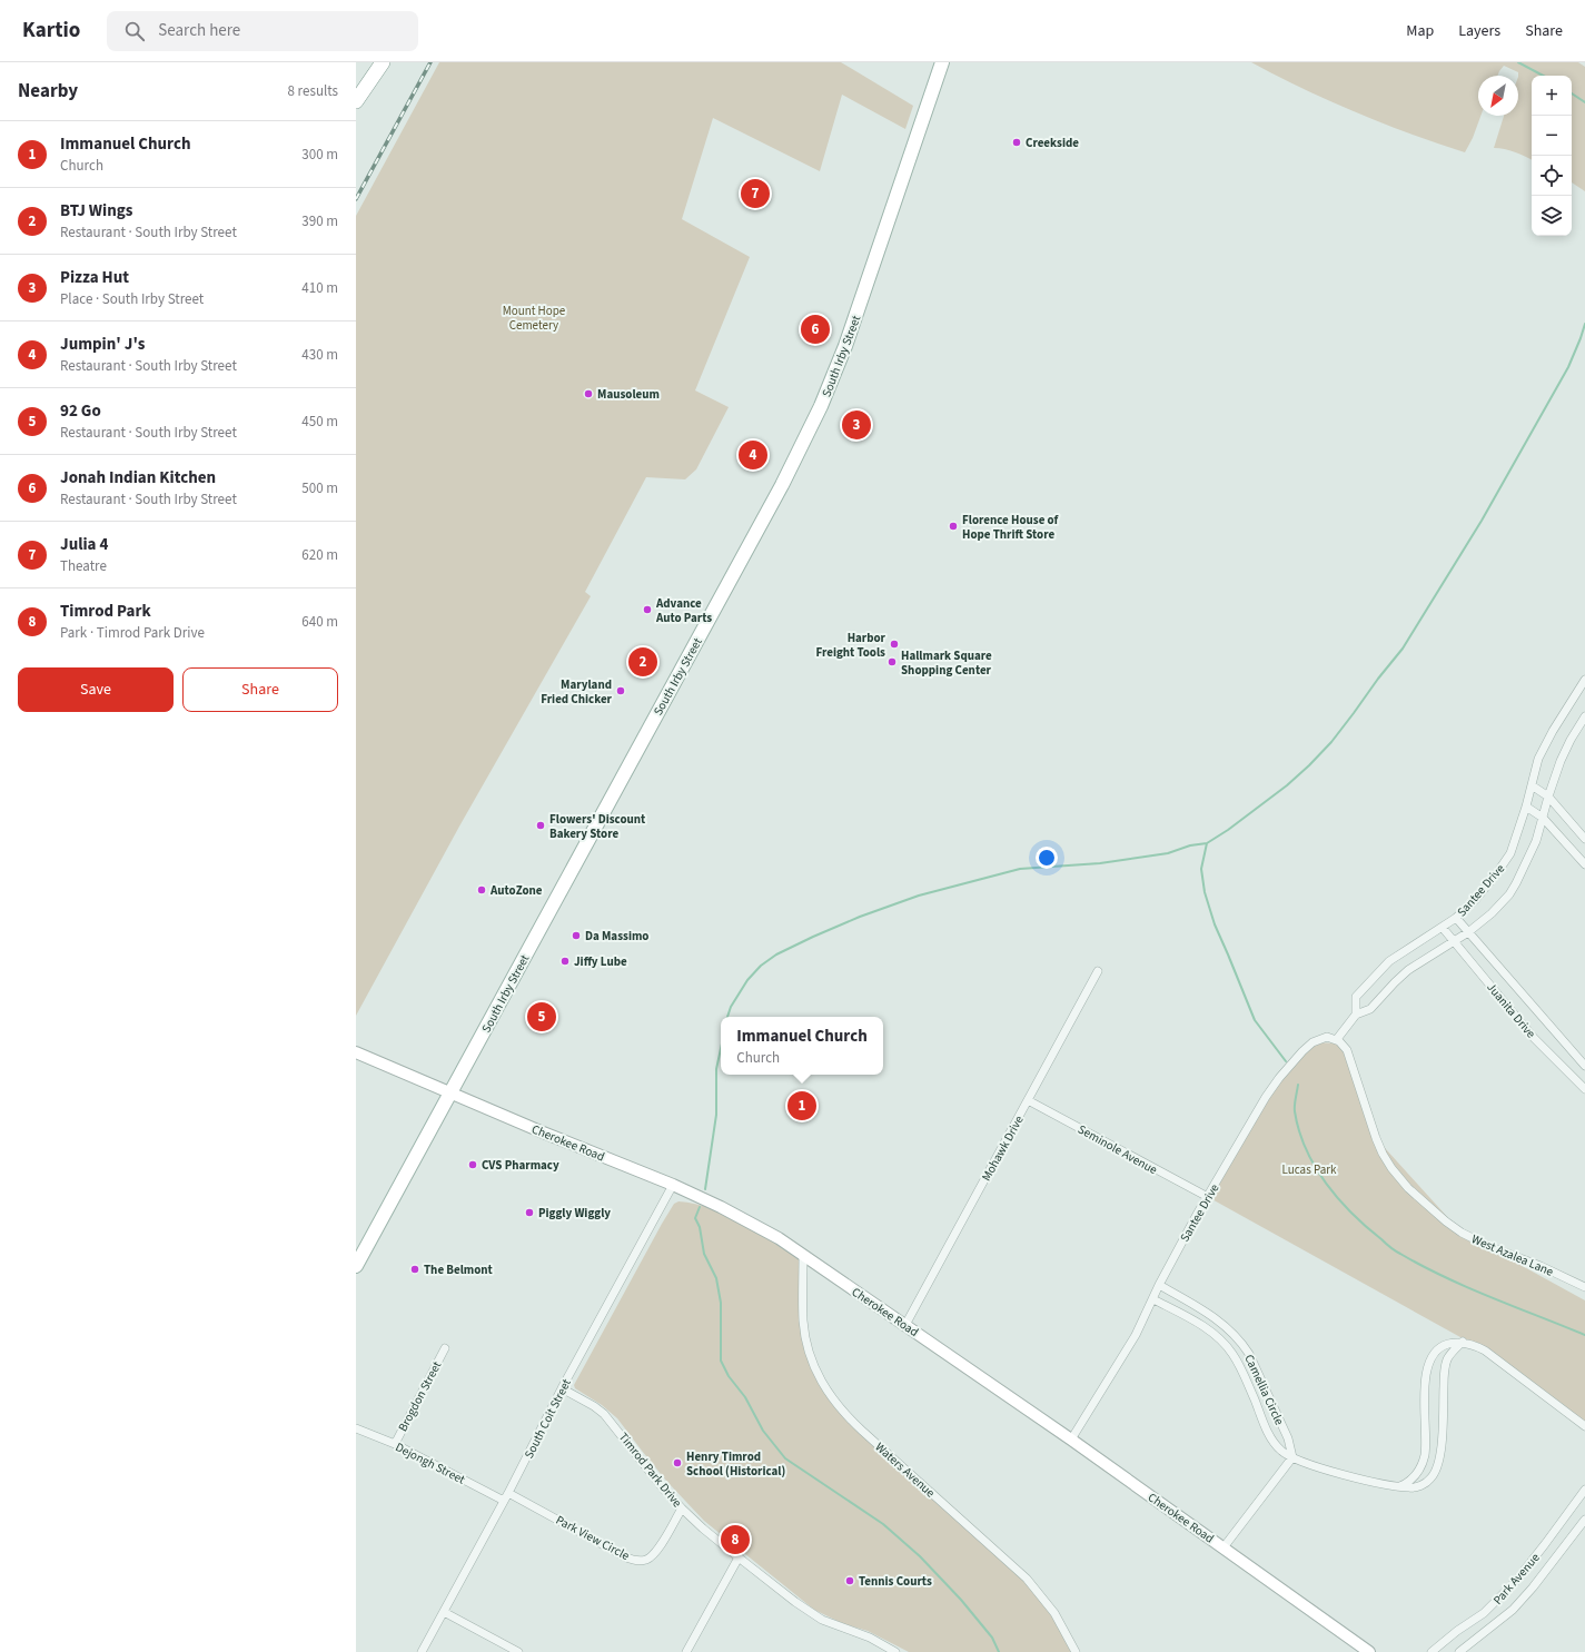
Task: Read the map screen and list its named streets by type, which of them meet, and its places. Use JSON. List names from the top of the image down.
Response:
{
  "streets": {
    "main road": ["South Irby Street"],
    "street": [
      "Santee Drive",
      "Juanita Drive",
      "Cherokee Road",
      "Mohawk Drive",
      "Seminole Avenue",
      "West Azalea Lane",
      "Camellia Circle",
      "Brogdon Street",
      "South Coit Street",
      "Dejongh Street",
      "Timrod Park Drive",
      "Waters Avenue",
      "Park View Circle",
      "Park Avenue"
    ]
  },
  "crossings": [
    ["South Irby Street", "Cherokee Road"],
    ["Santee Drive", "Juanita Drive"],
    ["Santee Drive", "Cherokee Road"],
    ["Santee Drive", "Seminole Avenue"],
    ["Santee Drive", "West Azalea Lane"],
    ["Santee Drive", "Camellia Circle"],
    ["Cherokee Road", "Mohawk Drive"],
    ["Cherokee Road", "South Coit Street"],
    ["Cherokee Road", "Waters Avenue"],
    ["Mohawk Drive", "Seminole Avenue"],
    ["Brogdon Street", "Dejongh Street"],
    ["South Coit Street", "Dejongh Street"],
    ["South Coit Street", "Timrod Park Drive"],
    ["South Coit Street", "Park View Circle"],
    ["Timrod Park Drive", "Park View Circle"]
  ],
  "parks": ["Mount Hope Cemetery", "Lucas Park"],
  "places": [
    "Creekside",
    "Mausoleum",
    "Florence House of Hope Thrift Store",
    "Advance Auto Parts",
    "Harbor Freight Tools",
    "Hallmark Square Shopping Center",
    "Maryland Fried Chicker",
    "Flowers' Discount Bakery Store",
    "AutoZone",
    "Da Massimo",
    "Jiffy Lube",
    "CVS Pharmacy",
    "Piggly Wiggly",
    "The Belmont",
    "Henry Timrod School (Historical)",
    "Tennis Courts"
  ],
  "north": "bottom left",
  "page": {
    "header": "Kartio",
    "search": "Search here",
    "nav": ["Map", "Layers", "Share"],
    "heading": ["Nearby", "8 results"],
    "map_buttons": ["+", "−"],
    "list": [
      {
        "mark": "1",
        "name": "Immanuel Church",
        "note": "Church",
        "value": "300 m"
      },
      {
        "mark": "2",
        "name": "BTJ Wings",
        "note": "Restaurant · South Irby Street",
        "value": "390 m"
      },
      {
        "mark": "3",
        "name": "Pizza Hut",
        "note": "Place · South Irby Street",
        "value": "410 m"
      },
      {
        "mark": "4",
        "name": "Jumpin' J's",
        "note": "Restaurant · South Irby Street",
        "value": "430 m"
      },
      {
        "mark": "5",
        "name": "92 Go",
        "note": "Restaurant · South Irby Street",
        "value": "450 m"
      },
      {
        "mark": "6",
        "name": "Jonah Indian Kitchen",
        "note": "Restaurant · South Irby Street",
        "value": "500 m"
      },
      {
        "mark": "7",
        "name": "Julia 4",
        "note": "Theatre",
        "value": "620 m"
      },
      {
        "mark": "8",
        "name": "Timrod Park",
        "note": "Park · Timrod Park Drive",
        "value": "640 m"
      }
    ],
    "pins": [
      "7",
      "6",
      "3",
      "4",
      "2",
      "5",
      "1",
      "8"
    ],
    "buttons": ["Save", "Share"],
    "popup": ["Immanuel Church", "Church"]
  }
}
